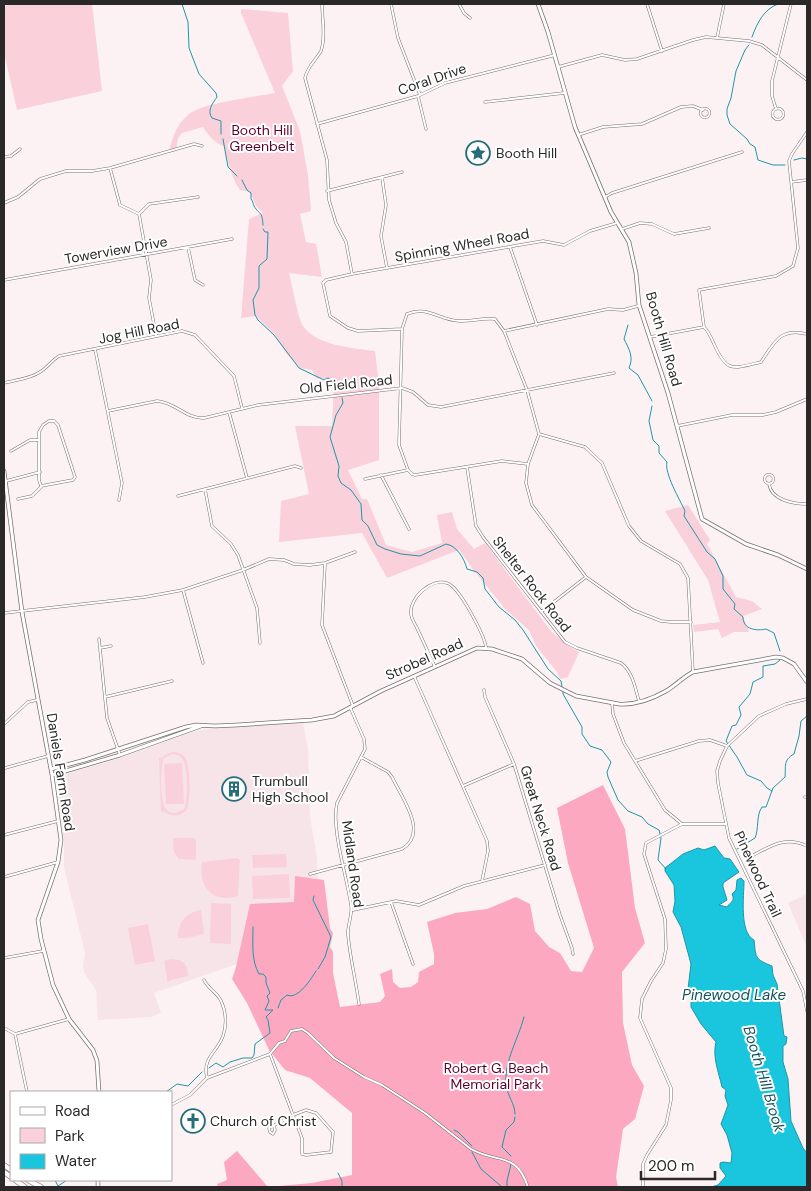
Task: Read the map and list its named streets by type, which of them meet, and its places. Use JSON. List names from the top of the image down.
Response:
{
  "streets": {
    "street": [
      "Coral Drive",
      "Spinning Wheel Road",
      "Towerview Drive",
      "Jog Hill Road",
      "Booth Hill Road",
      "Old Field Road",
      "Shelter Rock Road",
      "Strobel Road",
      "Daniels Farm Road",
      "Great Neck Road",
      "Midland Road",
      "Pinewood Trail"
    ]
  },
  "crossings": [
    ["Coral Drive", "Booth Hill Road"],
    ["Spinning Wheel Road", "Booth Hill Road"],
    ["Jog Hill Road", "Old Field Road"],
    ["Strobel Road", "Daniels Farm Road"]
  ],
  "water": ["Pinewood Lake", "Booth Hill Brook"],
  "parks": ["Booth Hill Greenbelt", "Robert G. Beach Memorial Park"],
  "places": {
    "place": ["Booth Hill"],
    "building": ["Trumbull High School"],
    "church": ["Church of Christ"]
  },
  "legend": ["Road", "Park", "Water"],
  "scale_bar": "200 m"
}
